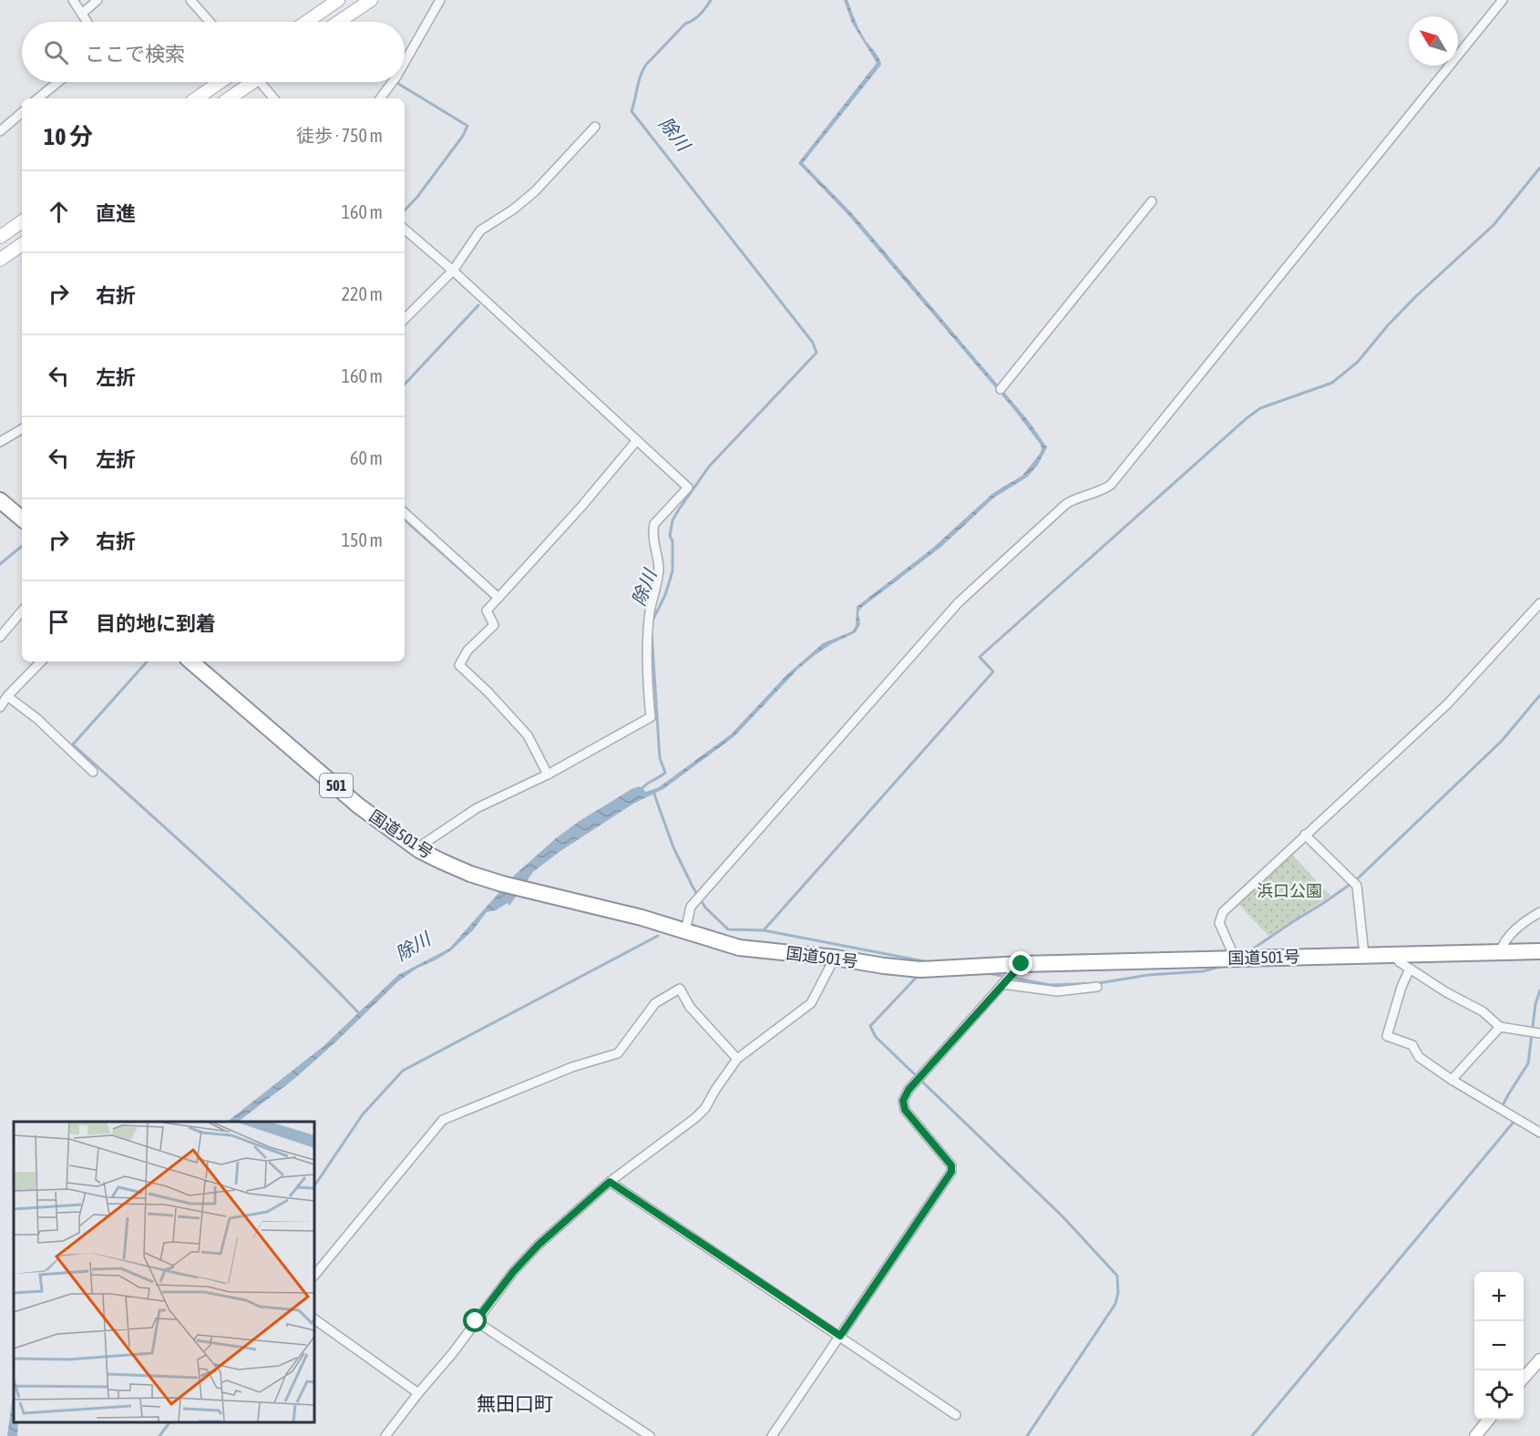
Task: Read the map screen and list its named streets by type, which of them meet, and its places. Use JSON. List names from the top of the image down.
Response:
{
  "streets": {
    "highway": ["501", "国道501号"]
  },
  "districts": ["無田口町"],
  "water": ["除川"],
  "parks": ["浜口公園"],
  "north": "top left",
  "page": {
    "search": "ここで検索",
    "heading": ["10 分", "徒歩 · 750 m"],
    "list": [
      ["直進", "160 m"],
      ["右折", "220 m"],
      ["左折", "160 m"],
      ["左折", "60 m"],
      ["右折", "150 m"],
      "目的地に到着"
    ],
    "map_buttons": ["+", "−"]
  }
}
